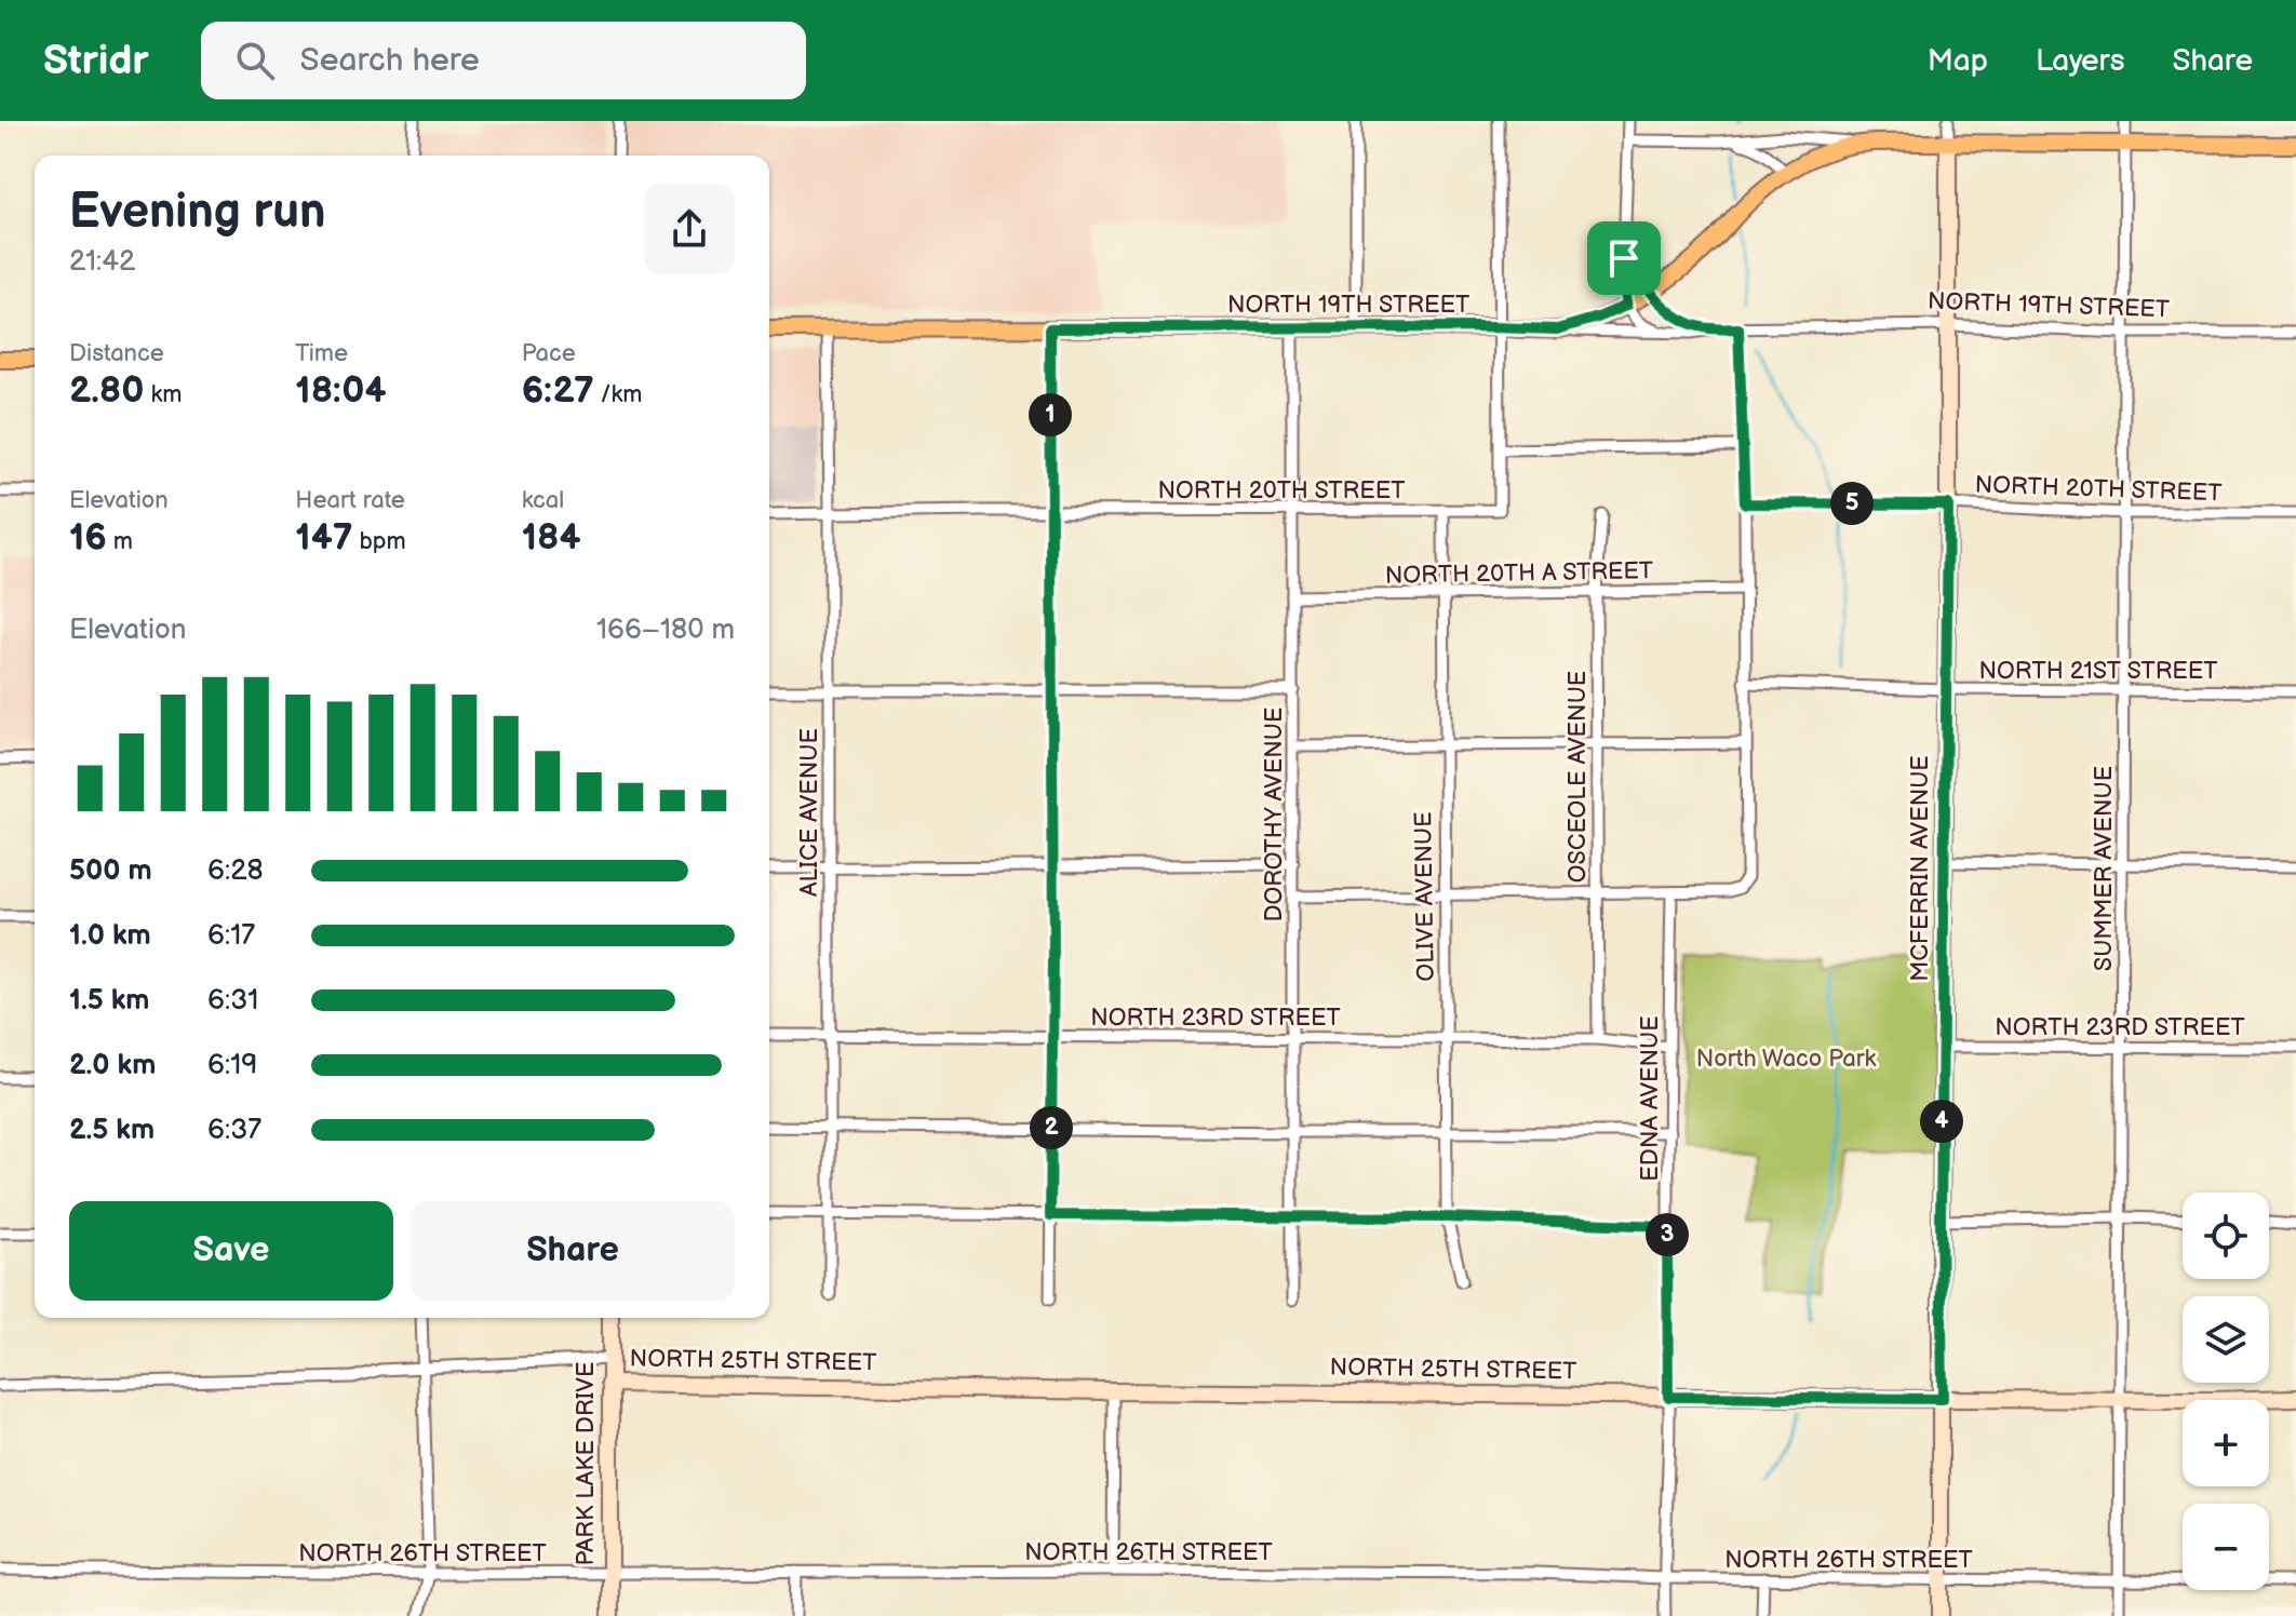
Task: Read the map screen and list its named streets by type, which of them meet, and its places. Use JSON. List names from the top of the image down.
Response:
{
  "streets": {
    "main road": ["NORTH 19TH STREET"],
    "street": [
      "NORTH 20TH STREET",
      "NORTH 20TH A STREET",
      "NORTH 21ST STREET",
      "OSCEOLE AVENUE",
      "ALICE AVENUE",
      "DOROTHY AVENUE",
      "MCFERRIN AVENUE",
      "SUMMER AVENUE",
      "OLIVE AVENUE",
      "NORTH 23RD STREET",
      "EDNA AVENUE",
      "NORTH 25TH STREET",
      "PARK LAKE DRIVE",
      "NORTH 26TH STREET"
    ]
  },
  "crossings": [
    ["NORTH 19TH STREET", "ALICE AVENUE"],
    ["NORTH 19TH STREET", "DOROTHY AVENUE"],
    ["NORTH 19TH STREET", "MCFERRIN AVENUE"],
    ["NORTH 19TH STREET", "SUMMER AVENUE"],
    ["NORTH 20TH STREET", "ALICE AVENUE"],
    ["NORTH 20TH STREET", "DOROTHY AVENUE"],
    ["NORTH 20TH STREET", "MCFERRIN AVENUE"],
    ["NORTH 20TH STREET", "SUMMER AVENUE"],
    ["NORTH 20TH STREET", "OLIVE AVENUE"],
    ["NORTH 20TH A STREET", "OSCEOLE AVENUE"],
    ["NORTH 20TH A STREET", "DOROTHY AVENUE"],
    ["NORTH 20TH A STREET", "OLIVE AVENUE"],
    ["NORTH 21ST STREET", "MCFERRIN AVENUE"],
    ["NORTH 21ST STREET", "SUMMER AVENUE"],
    ["OSCEOLE AVENUE", "NORTH 23RD STREET"],
    ["ALICE AVENUE", "NORTH 23RD STREET"],
    ["DOROTHY AVENUE", "NORTH 23RD STREET"],
    ["MCFERRIN AVENUE", "NORTH 23RD STREET"],
    ["MCFERRIN AVENUE", "NORTH 25TH STREET"],
    ["MCFERRIN AVENUE", "NORTH 26TH STREET"],
    ["SUMMER AVENUE", "NORTH 23RD STREET"],
    ["SUMMER AVENUE", "NORTH 25TH STREET"],
    ["SUMMER AVENUE", "NORTH 26TH STREET"],
    ["OLIVE AVENUE", "NORTH 23RD STREET"],
    ["NORTH 23RD STREET", "EDNA AVENUE"],
    ["EDNA AVENUE", "NORTH 25TH STREET"],
    ["EDNA AVENUE", "NORTH 26TH STREET"],
    ["NORTH 25TH STREET", "PARK LAKE DRIVE"],
    ["PARK LAKE DRIVE", "NORTH 26TH STREET"]
  ],
  "parks": ["North Waco Park"],
  "page": {
    "header": "Stridr",
    "search": "Search here",
    "nav": ["Map", "Layers", "Share"],
    "heading": ["Evening run", "21:42"],
    "stats": [
      ["Distance", "2.80 km"],
      ["Time", "18:04"],
      ["Pace", "6:27 /km"],
      ["Elevation", "16 m"],
      ["Heart rate", "147 bpm"],
      ["kcal", "184"]
    ],
    "pins": [
      "1",
      "5",
      "4",
      "2",
      "3"
    ],
    "chart": ["Elevation", "166–180 m"],
    "list": [
      {
        "name": "500 m",
        "note": "6:28"
      },
      {
        "name": "1.0 km",
        "note": "6:17"
      },
      {
        "name": "1.5 km",
        "note": "6:31"
      },
      {
        "name": "2.0 km",
        "note": "6:19"
      },
      {
        "name": "2.5 km",
        "note": "6:37"
      }
    ],
    "buttons": ["Save", "Share"],
    "map_buttons": ["+", "−"]
  }
}
